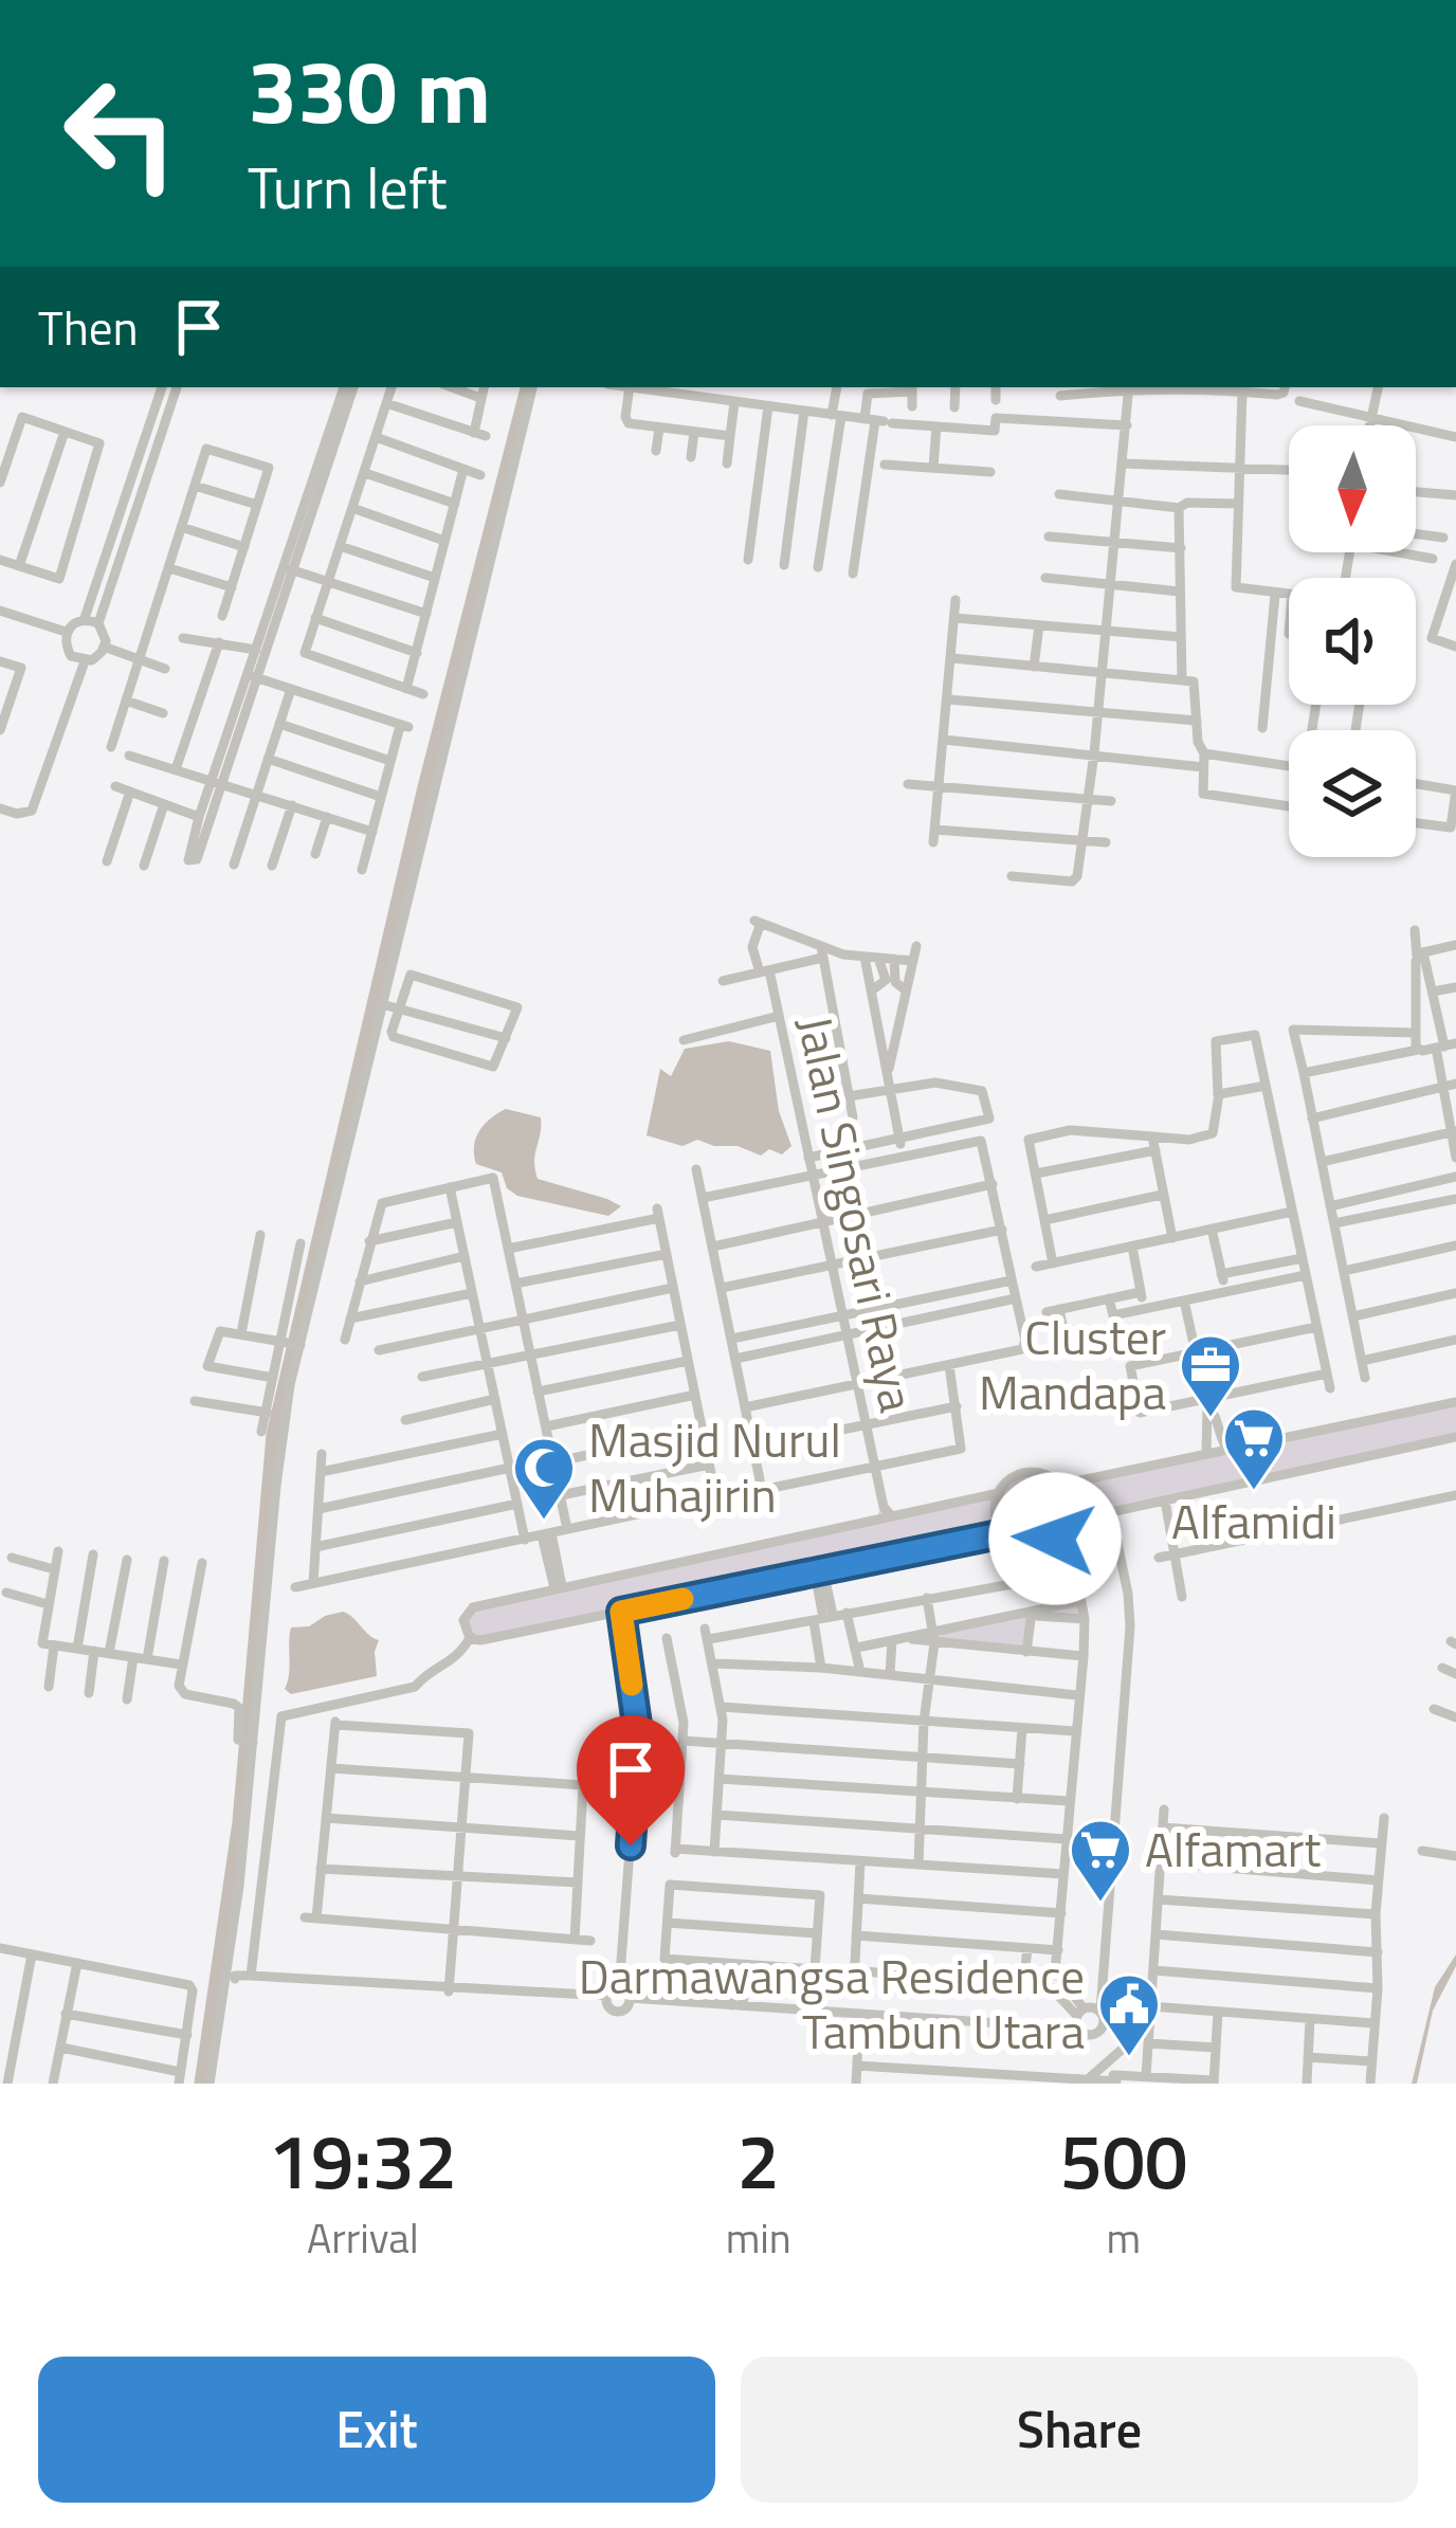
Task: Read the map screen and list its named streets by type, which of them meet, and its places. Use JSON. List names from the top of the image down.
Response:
{
  "streets": {
    "street": ["Jalan Singosari Raya"]
  },
  "places": {
    "office": ["Cluster Mandapa"],
    "supermarket": ["Alfamidi", "Alfamart"],
    "mosque": ["Masjid Nurul Muhajirin"],
    "public building": ["Darmawangsa Residence Tambun Utara"]
  },
  "north": "bottom",
  "page": {
    "turn": ["330 m", "Turn left"],
    "then": "Then",
    "eta": [
      "19:32",
      "Arrival",
      "2",
      "min",
      "500",
      "m"
    ],
    "buttons": ["Exit", "Share"]
  }
}
